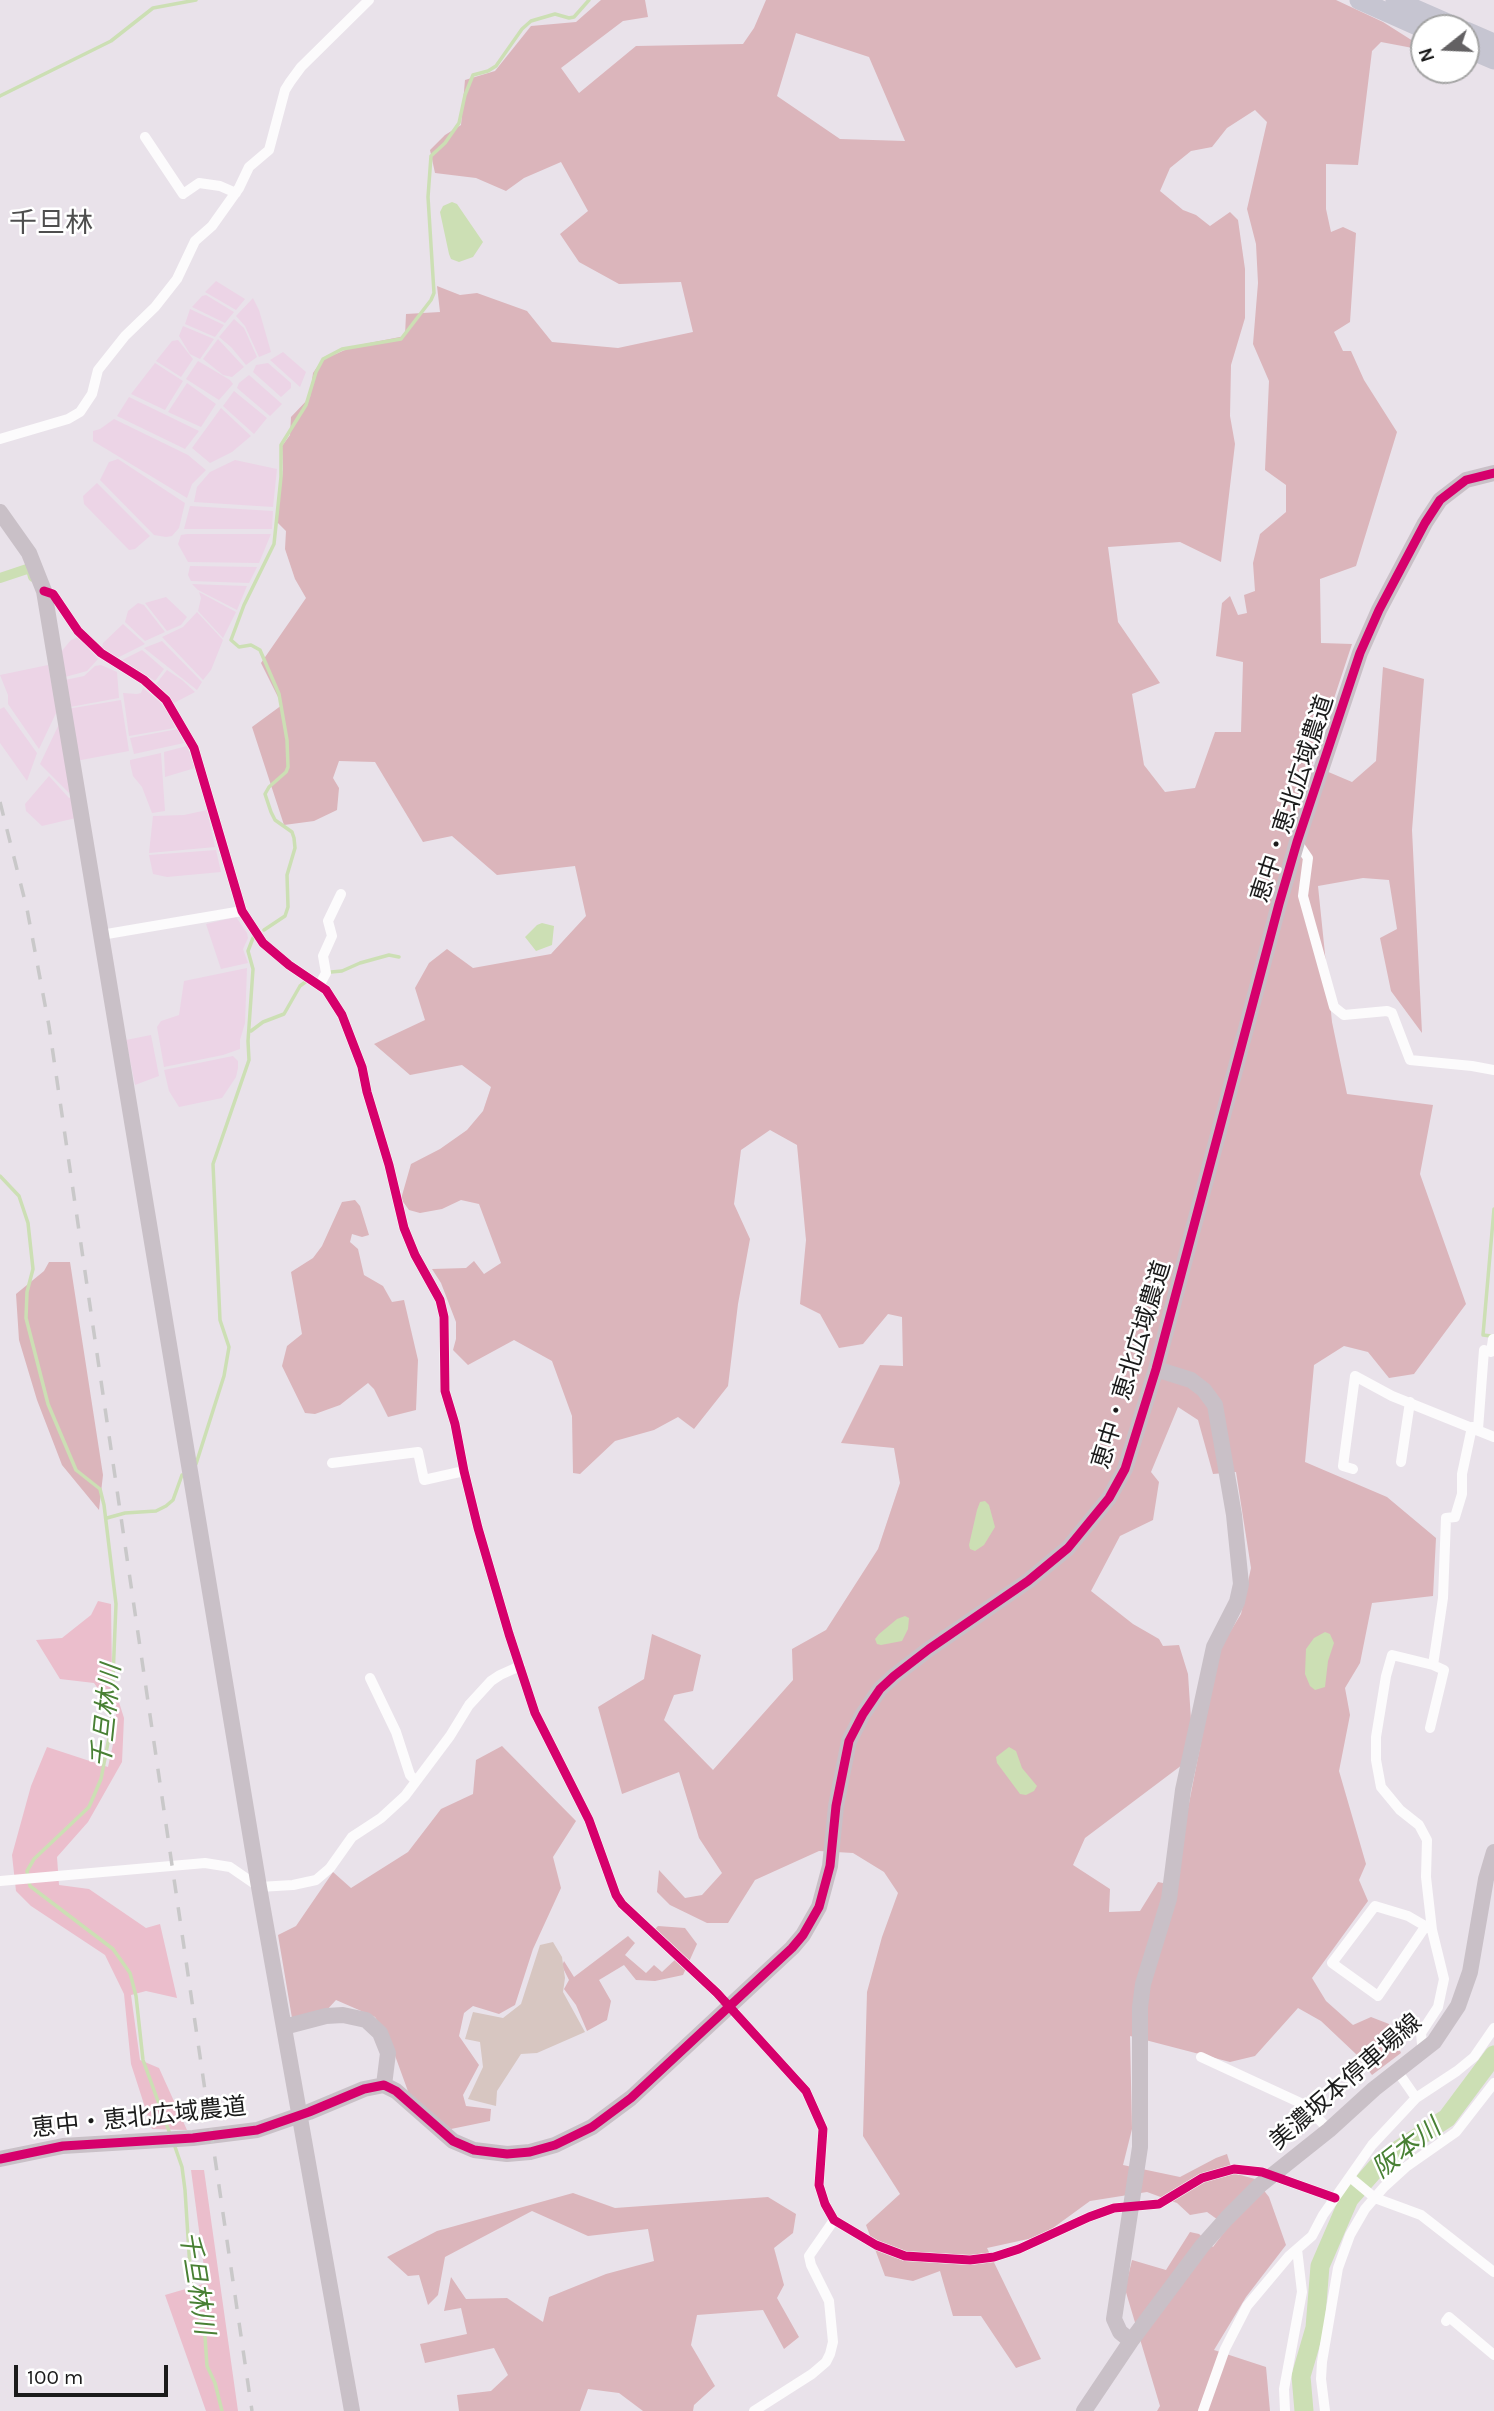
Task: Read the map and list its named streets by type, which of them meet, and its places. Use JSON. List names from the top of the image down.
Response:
{
  "streets": {
    "street": ["恵中・恵北広域農道", "美濃坂本停車場線"]
  },
  "districts": ["千旦林"],
  "water": ["千旦林川", "阪本川"],
  "scale_bar": "100 m",
  "north": "left"
}
